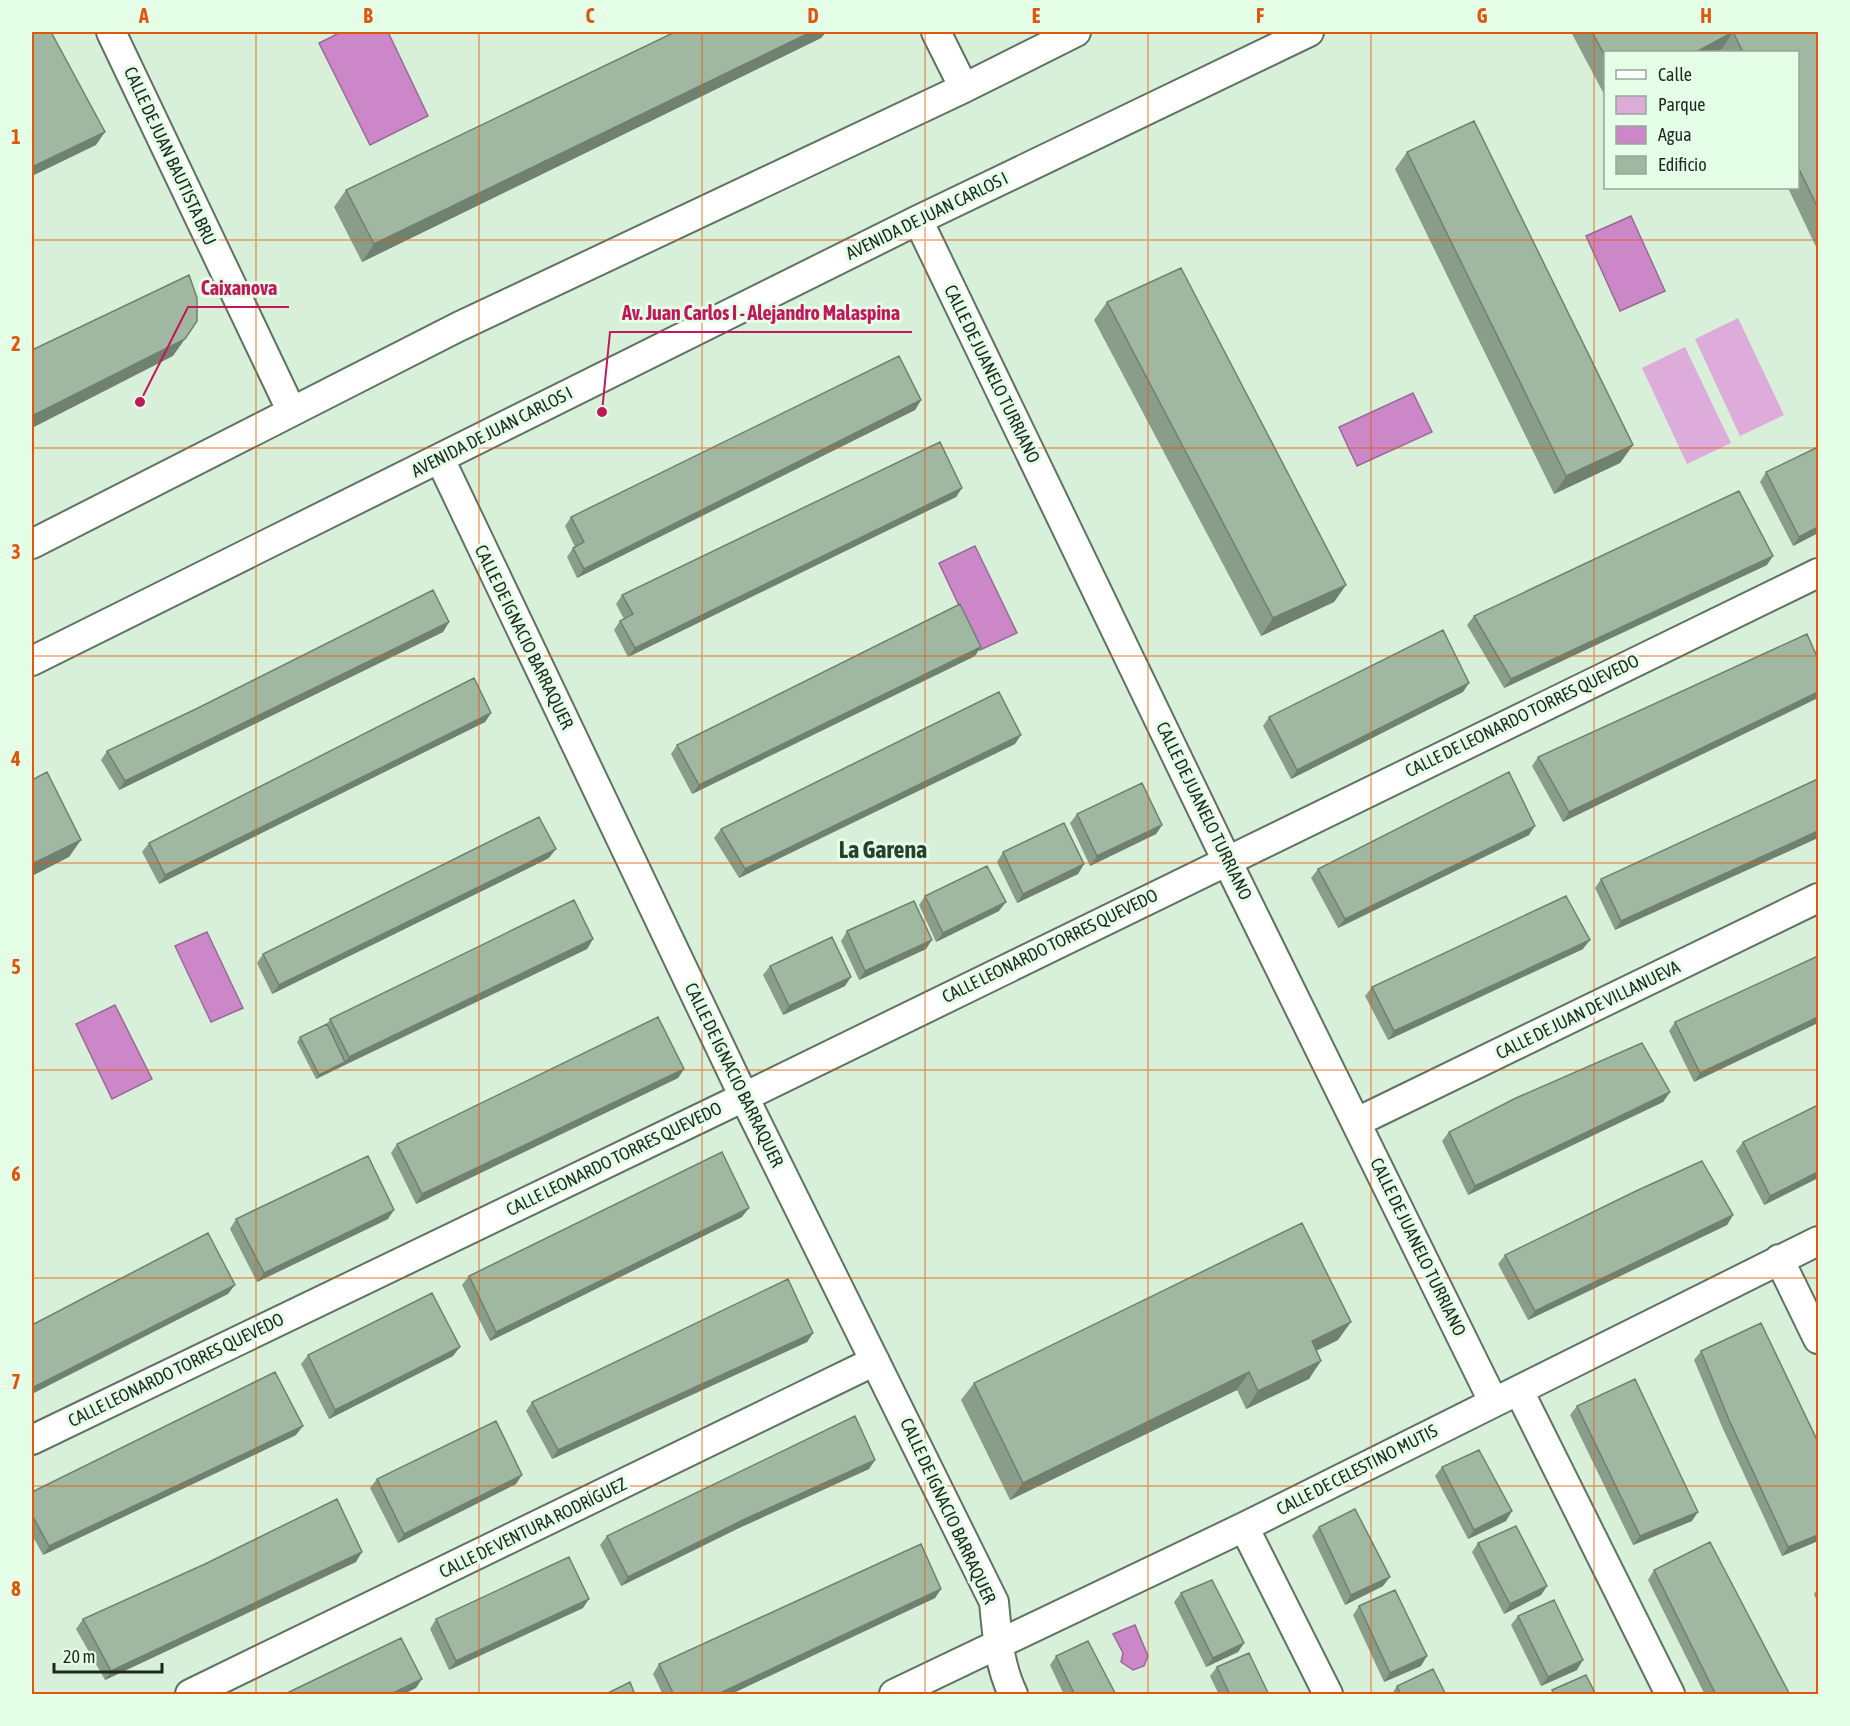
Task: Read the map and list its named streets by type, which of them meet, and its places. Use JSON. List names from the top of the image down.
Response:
{
  "streets": {
    "street": [
      "CALLE DE JUAN BAUTISTA BRU",
      "AVENIDA DE JUAN CARLOS I",
      "CALLE DE JUANELO TURRIANO",
      "CALLE DE IGNACIO BARRAQUER",
      "CALLE DE LEONARDO TORRES QUEVEDO",
      "CALLE LEONARDO TORRES QUEVEDO",
      "CALLE DE JUAN DE VILLANUEVA",
      "CALLE DE CELESTINO MUTIS",
      "CALLE DE VENTURA RODRÍGUEZ"
    ]
  },
  "crossings": [
    ["AVENIDA DE JUAN CARLOS I", "CALLE DE JUANELO TURRIANO"],
    ["AVENIDA DE JUAN CARLOS I", "CALLE DE IGNACIO BARRAQUER"],
    ["CALLE DE JUANELO TURRIANO", "CALLE DE LEONARDO TORRES QUEVEDO"],
    ["CALLE DE JUANELO TURRIANO", "CALLE LEONARDO TORRES QUEVEDO"],
    ["CALLE DE JUANELO TURRIANO", "CALLE DE JUAN DE VILLANUEVA"],
    ["CALLE DE JUANELO TURRIANO", "CALLE DE CELESTINO MUTIS"],
    ["CALLE DE IGNACIO BARRAQUER", "CALLE LEONARDO TORRES QUEVEDO"],
    ["CALLE DE IGNACIO BARRAQUER", "CALLE DE CELESTINO MUTIS"],
    ["CALLE DE IGNACIO BARRAQUER", "CALLE DE VENTURA RODRÍGUEZ"],
    ["CALLE DE LEONARDO TORRES QUEVEDO", "CALLE LEONARDO TORRES QUEVEDO"]
  ],
  "districts": ["La Garena"],
  "places": ["Caixanova", "Av. Juan Carlos I - Alejandro Malaspina"],
  "legend": [
    "Calle",
    "Parque",
    "Agua",
    "Edificio"
  ],
  "scale_bar": "20 m",
  "grid": {
    "columns": [
      "A",
      "B",
      "C",
      "D",
      "E",
      "F",
      "G",
      "H"
    ],
    "rows": [
      "1",
      "2",
      "3",
      "4",
      "5",
      "6",
      "7",
      "8"
    ]
  }
}
